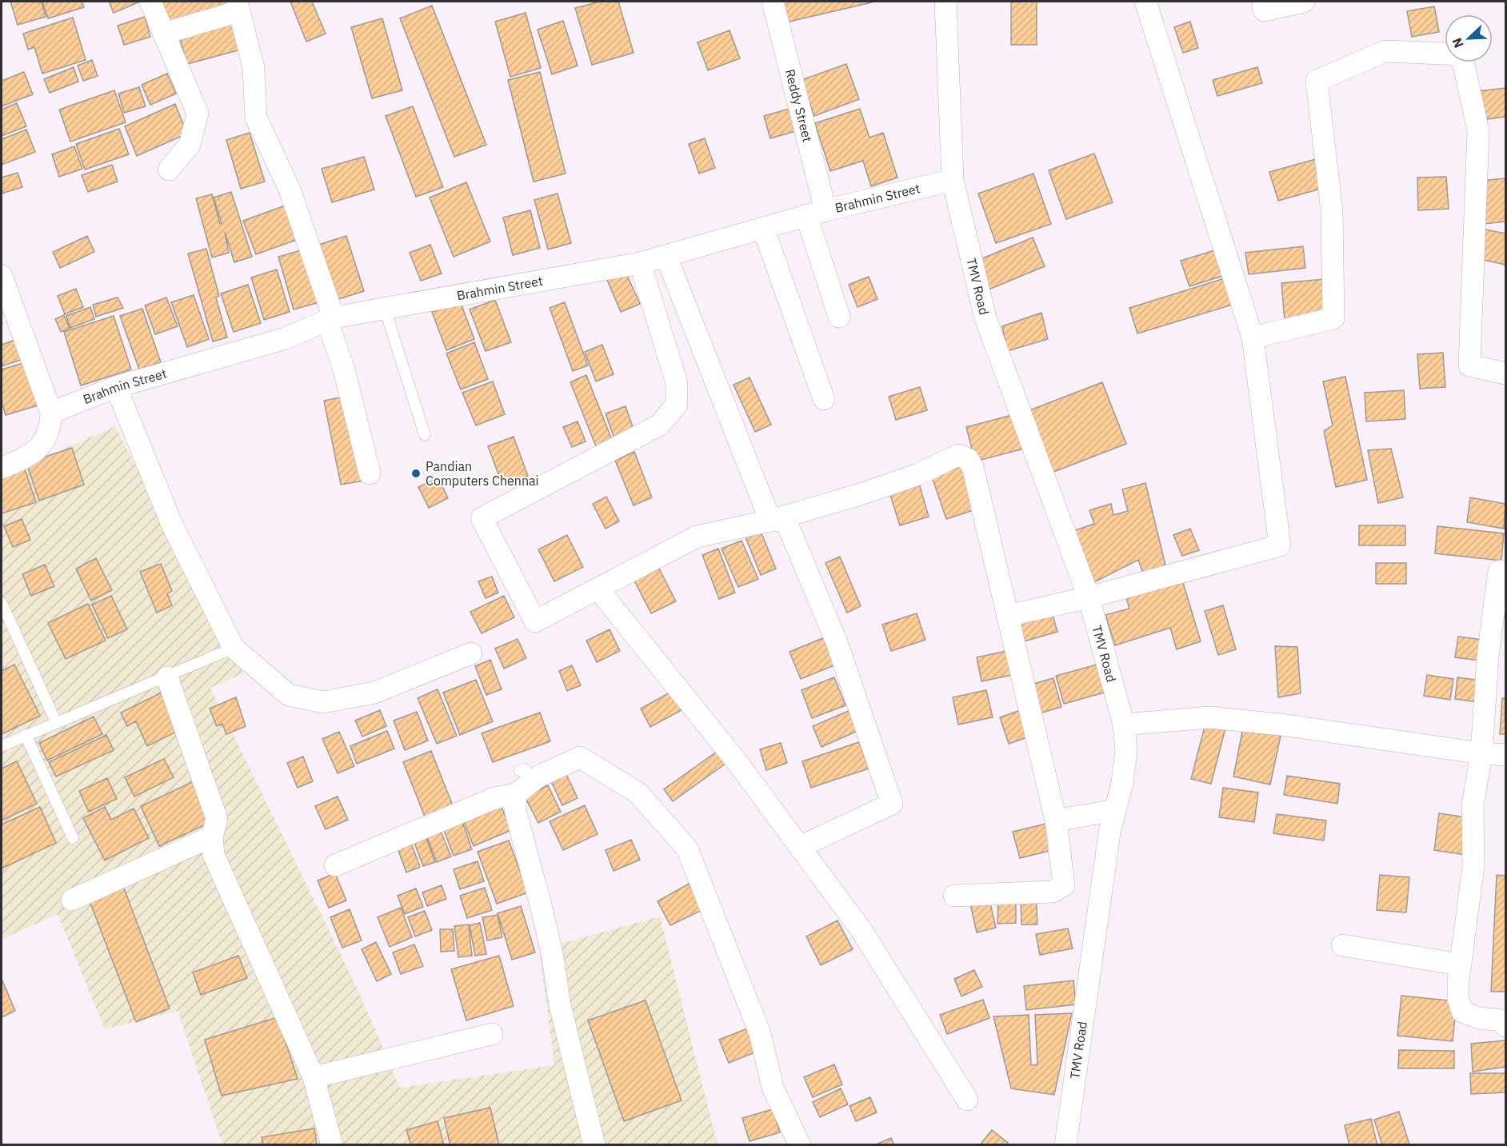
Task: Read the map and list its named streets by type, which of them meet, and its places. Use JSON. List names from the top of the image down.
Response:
{
  "streets": {
    "street": ["Reddy Street", "Brahmin Street", "TMV Road"]
  },
  "crossings": [
    ["Reddy Street", "Brahmin Street"],
    ["Brahmin Street", "TMV Road"]
  ],
  "places": ["Pandian Computers Chennai"],
  "north": "bottom left"
}
